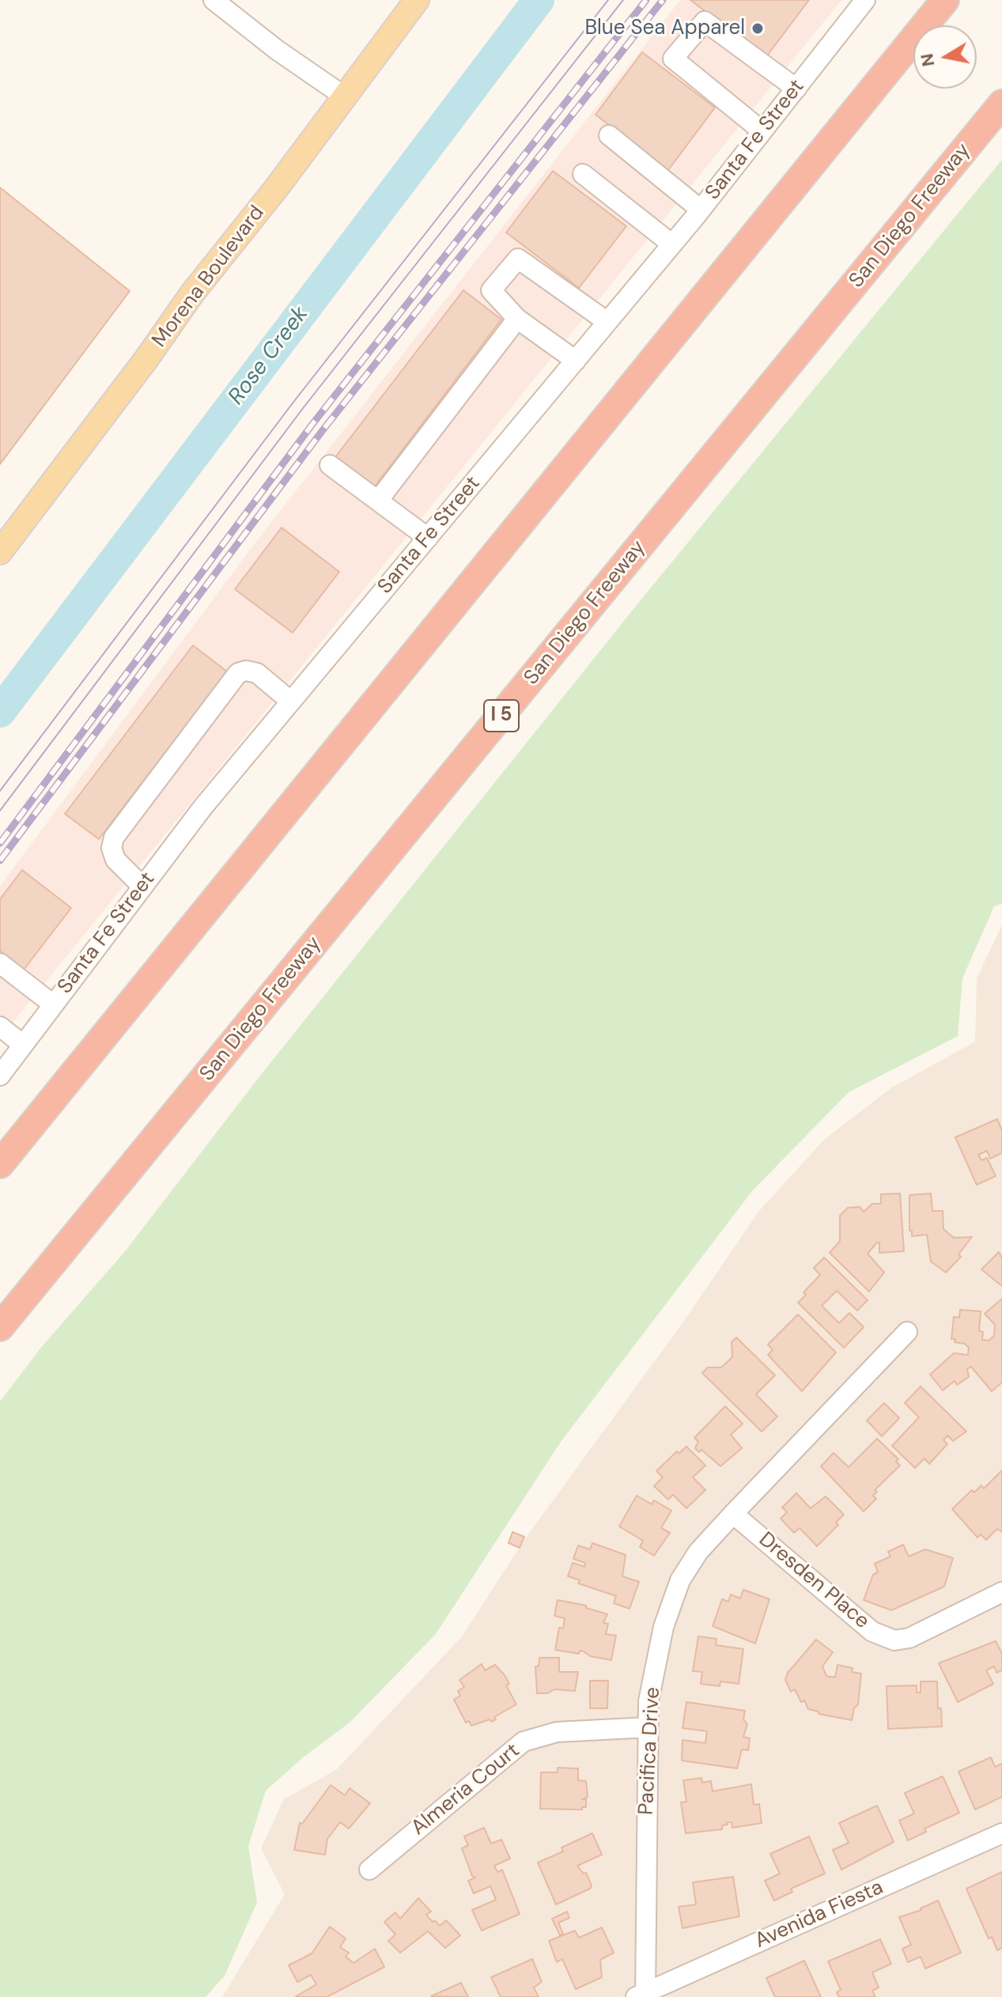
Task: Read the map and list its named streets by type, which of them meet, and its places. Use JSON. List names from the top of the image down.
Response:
{
  "streets": {
    "highway": ["San Diego Freeway", "I 5"],
    "main road": ["Morena Boulevard"],
    "street": [
      "Santa Fe Street",
      "Dresden Place",
      "Pacifica Drive",
      "Almeria Court",
      "Avenida Fiesta"
    ]
  },
  "crossings": [
    ["Dresden Place", "Pacifica Drive"],
    ["Pacifica Drive", "Almeria Court"],
    ["Pacifica Drive", "Avenida Fiesta"]
  ],
  "water": ["Rose Creek"],
  "places": ["Blue Sea Apparel"],
  "north": "left"
}
